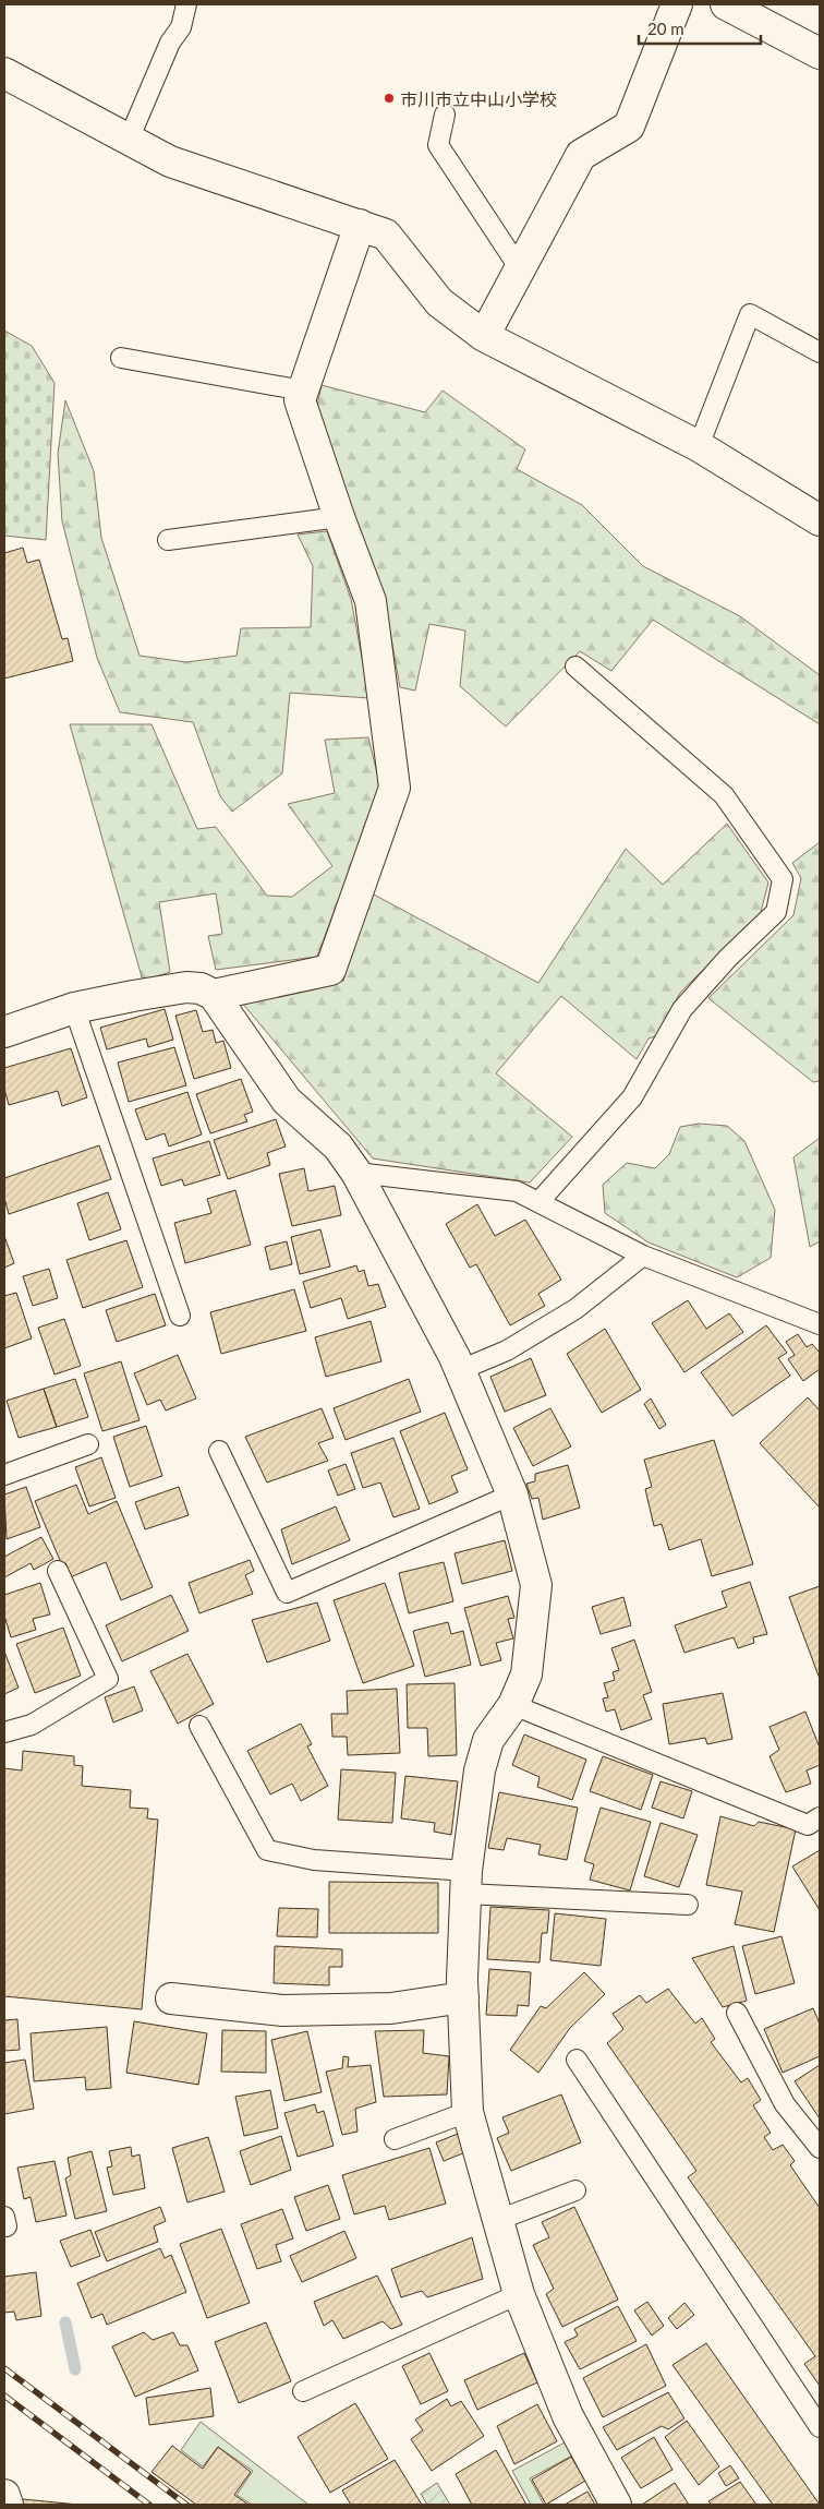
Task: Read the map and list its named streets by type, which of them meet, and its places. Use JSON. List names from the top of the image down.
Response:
{
  "places": ["市川市立中山小学校"],
  "scale_bar": "20 m"
}
